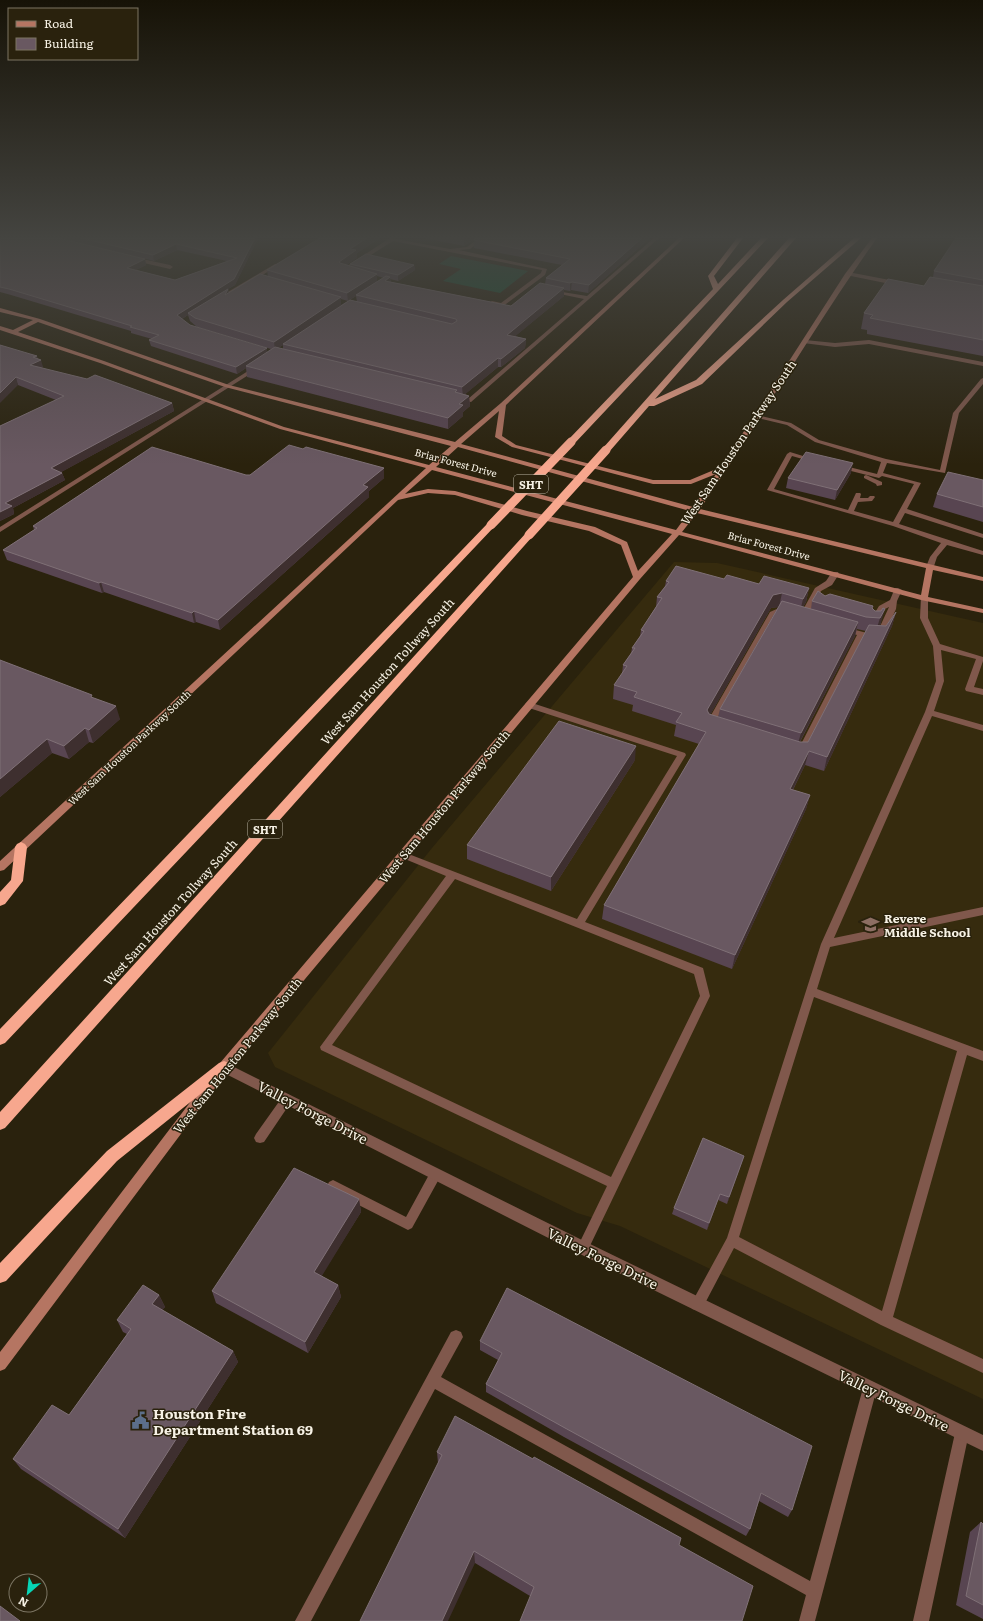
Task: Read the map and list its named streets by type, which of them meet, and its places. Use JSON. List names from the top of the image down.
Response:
{
  "streets": {
    "highway": ["SHT", "West Sam Houston Tollway South"],
    "main road": ["West Sam Houston Parkway South", "Briar Forest Drive"],
    "street": ["Valley Forge Drive"]
  },
  "crossings": [
    ["West Sam Houston Parkway South", "Briar Forest Drive"],
    ["West Sam Houston Parkway South", "Valley Forge Drive"]
  ],
  "places": {
    "school or university": ["Revere Middle School"],
    "public building": ["Houston Fire Department Station 69"]
  },
  "legend": ["Road", "Building"],
  "north": "bottom left"
}
